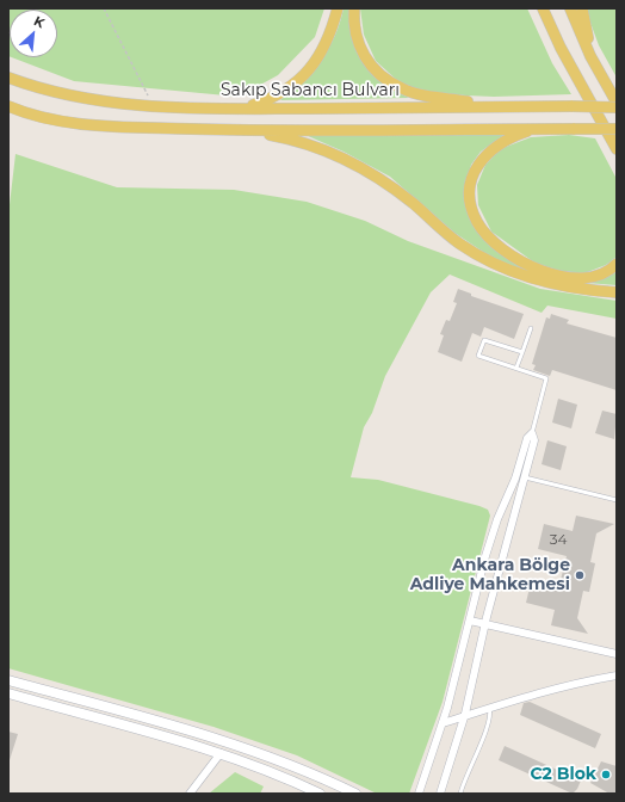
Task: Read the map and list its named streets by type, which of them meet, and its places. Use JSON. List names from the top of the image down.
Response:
{
  "streets": {
    "main road": ["Sakıp Sabancı Bulvarı"]
  },
  "places": ["Ankara Bölge Adliye Mahkemesi", "C2 Blok"],
  "house_numbers": ["34"],
  "north": "top right"
}
